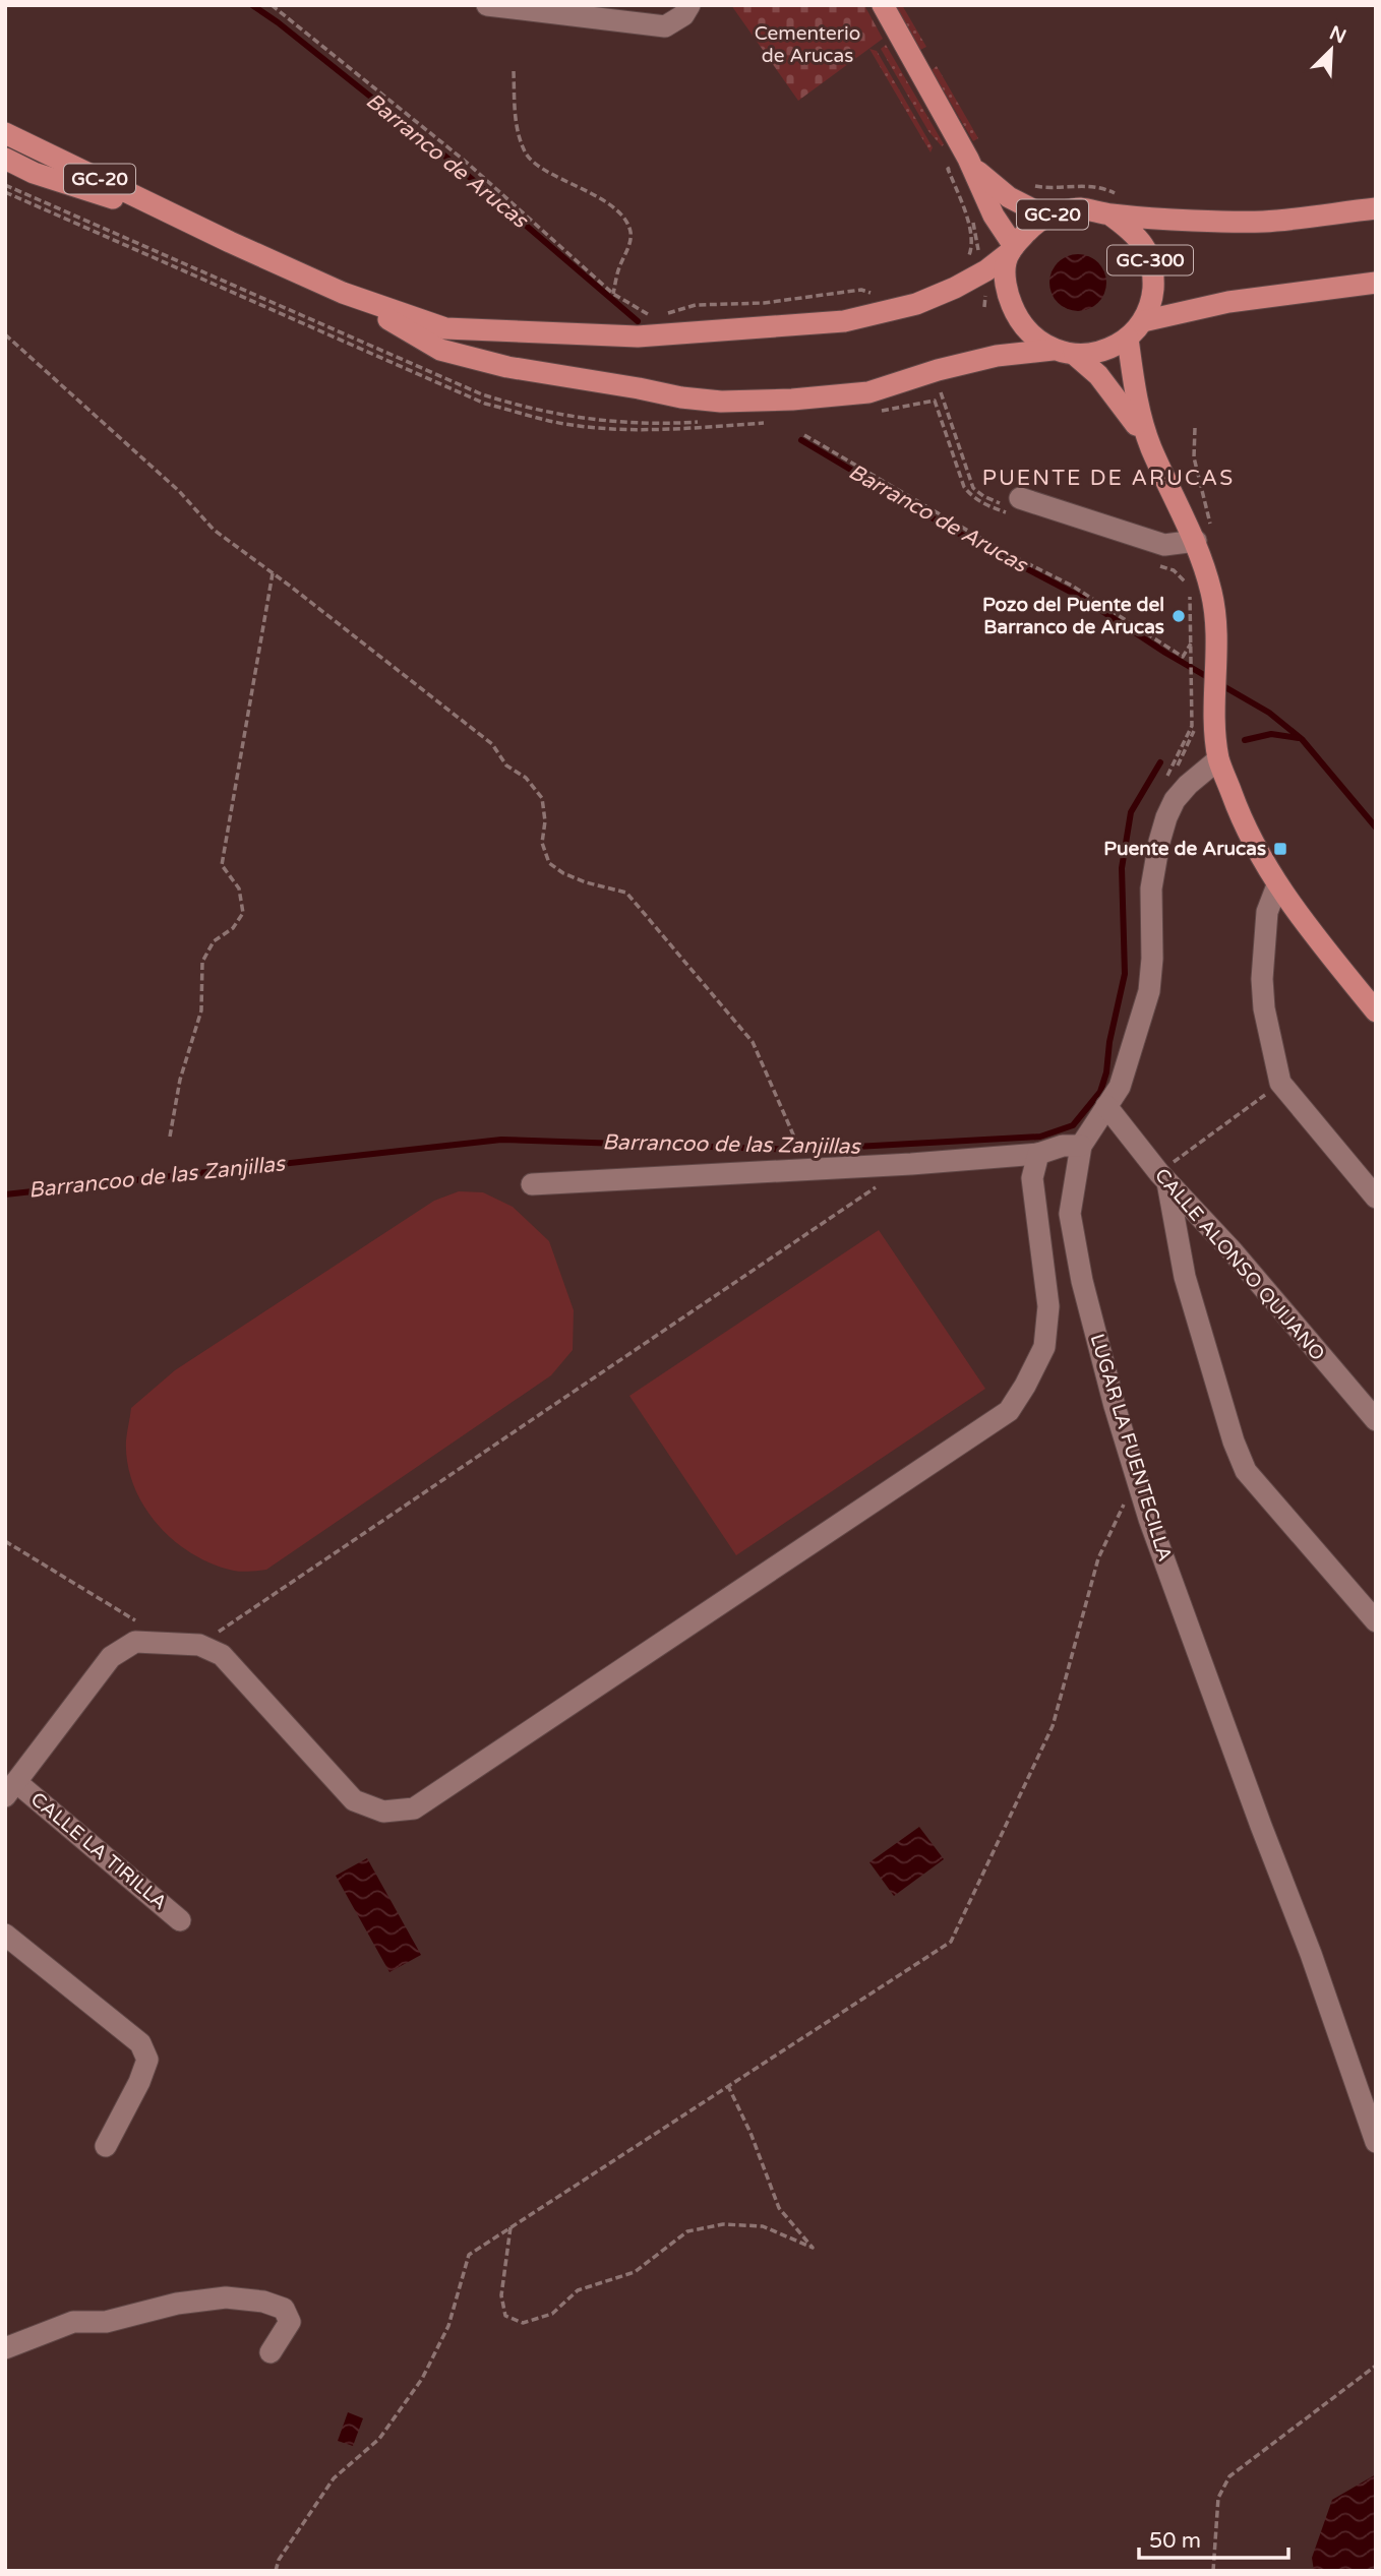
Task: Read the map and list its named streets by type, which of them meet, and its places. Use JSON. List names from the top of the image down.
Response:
{
  "streets": {
    "main road": ["GC-20", "GC-300"],
    "street": ["CALLE ALONSO QUIJANO", "LUGAR LA FUENTECILLA", "CALLE LA TIRILLA"]
  },
  "crossings": [
    ["GC-20", "GC-300"],
    ["CALLE ALONSO QUIJANO", "LUGAR LA FUENTECILLA"]
  ],
  "districts": ["PUENTE DE ARUCAS"],
  "water": ["Barranco de Arucas", "Barrancoo de las Zanjillas"],
  "parks": ["Cementerio de Arucas"],
  "places": {
    "other": ["Pozo del Puente del Barranco de Arucas"],
    "transit": ["Puente de Arucas"]
  },
  "scale_bar": "50 m",
  "north": "top right"
}
